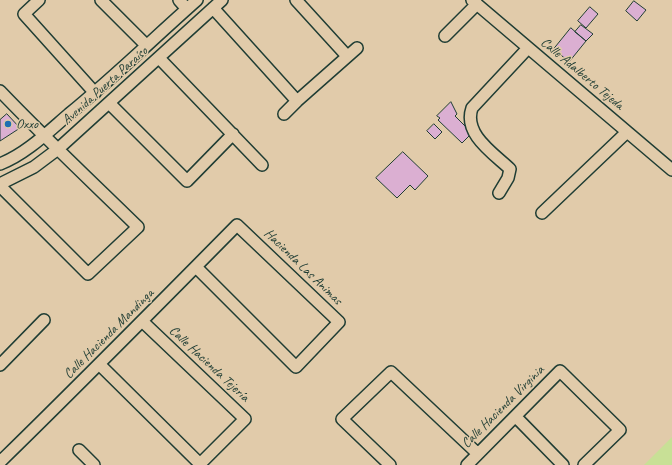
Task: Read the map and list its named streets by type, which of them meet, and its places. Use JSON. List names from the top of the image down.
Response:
{
  "streets": {
    "street": [
      "Calle Adalberto Tejeda",
      "Avenida Puerta Paraíso",
      "Hacienda Las Animas",
      "Calle Hacienda Mandinga",
      "Calle Hacienda Tejería",
      "Calle Hacienda Virginia"
    ]
  },
  "crossings": [
    ["Hacienda Las Animas", "Calle Hacienda Mandinga"],
    ["Calle Hacienda Mandinga", "Calle Hacienda Tejería"]
  ],
  "places": ["Oxxo"]
}
